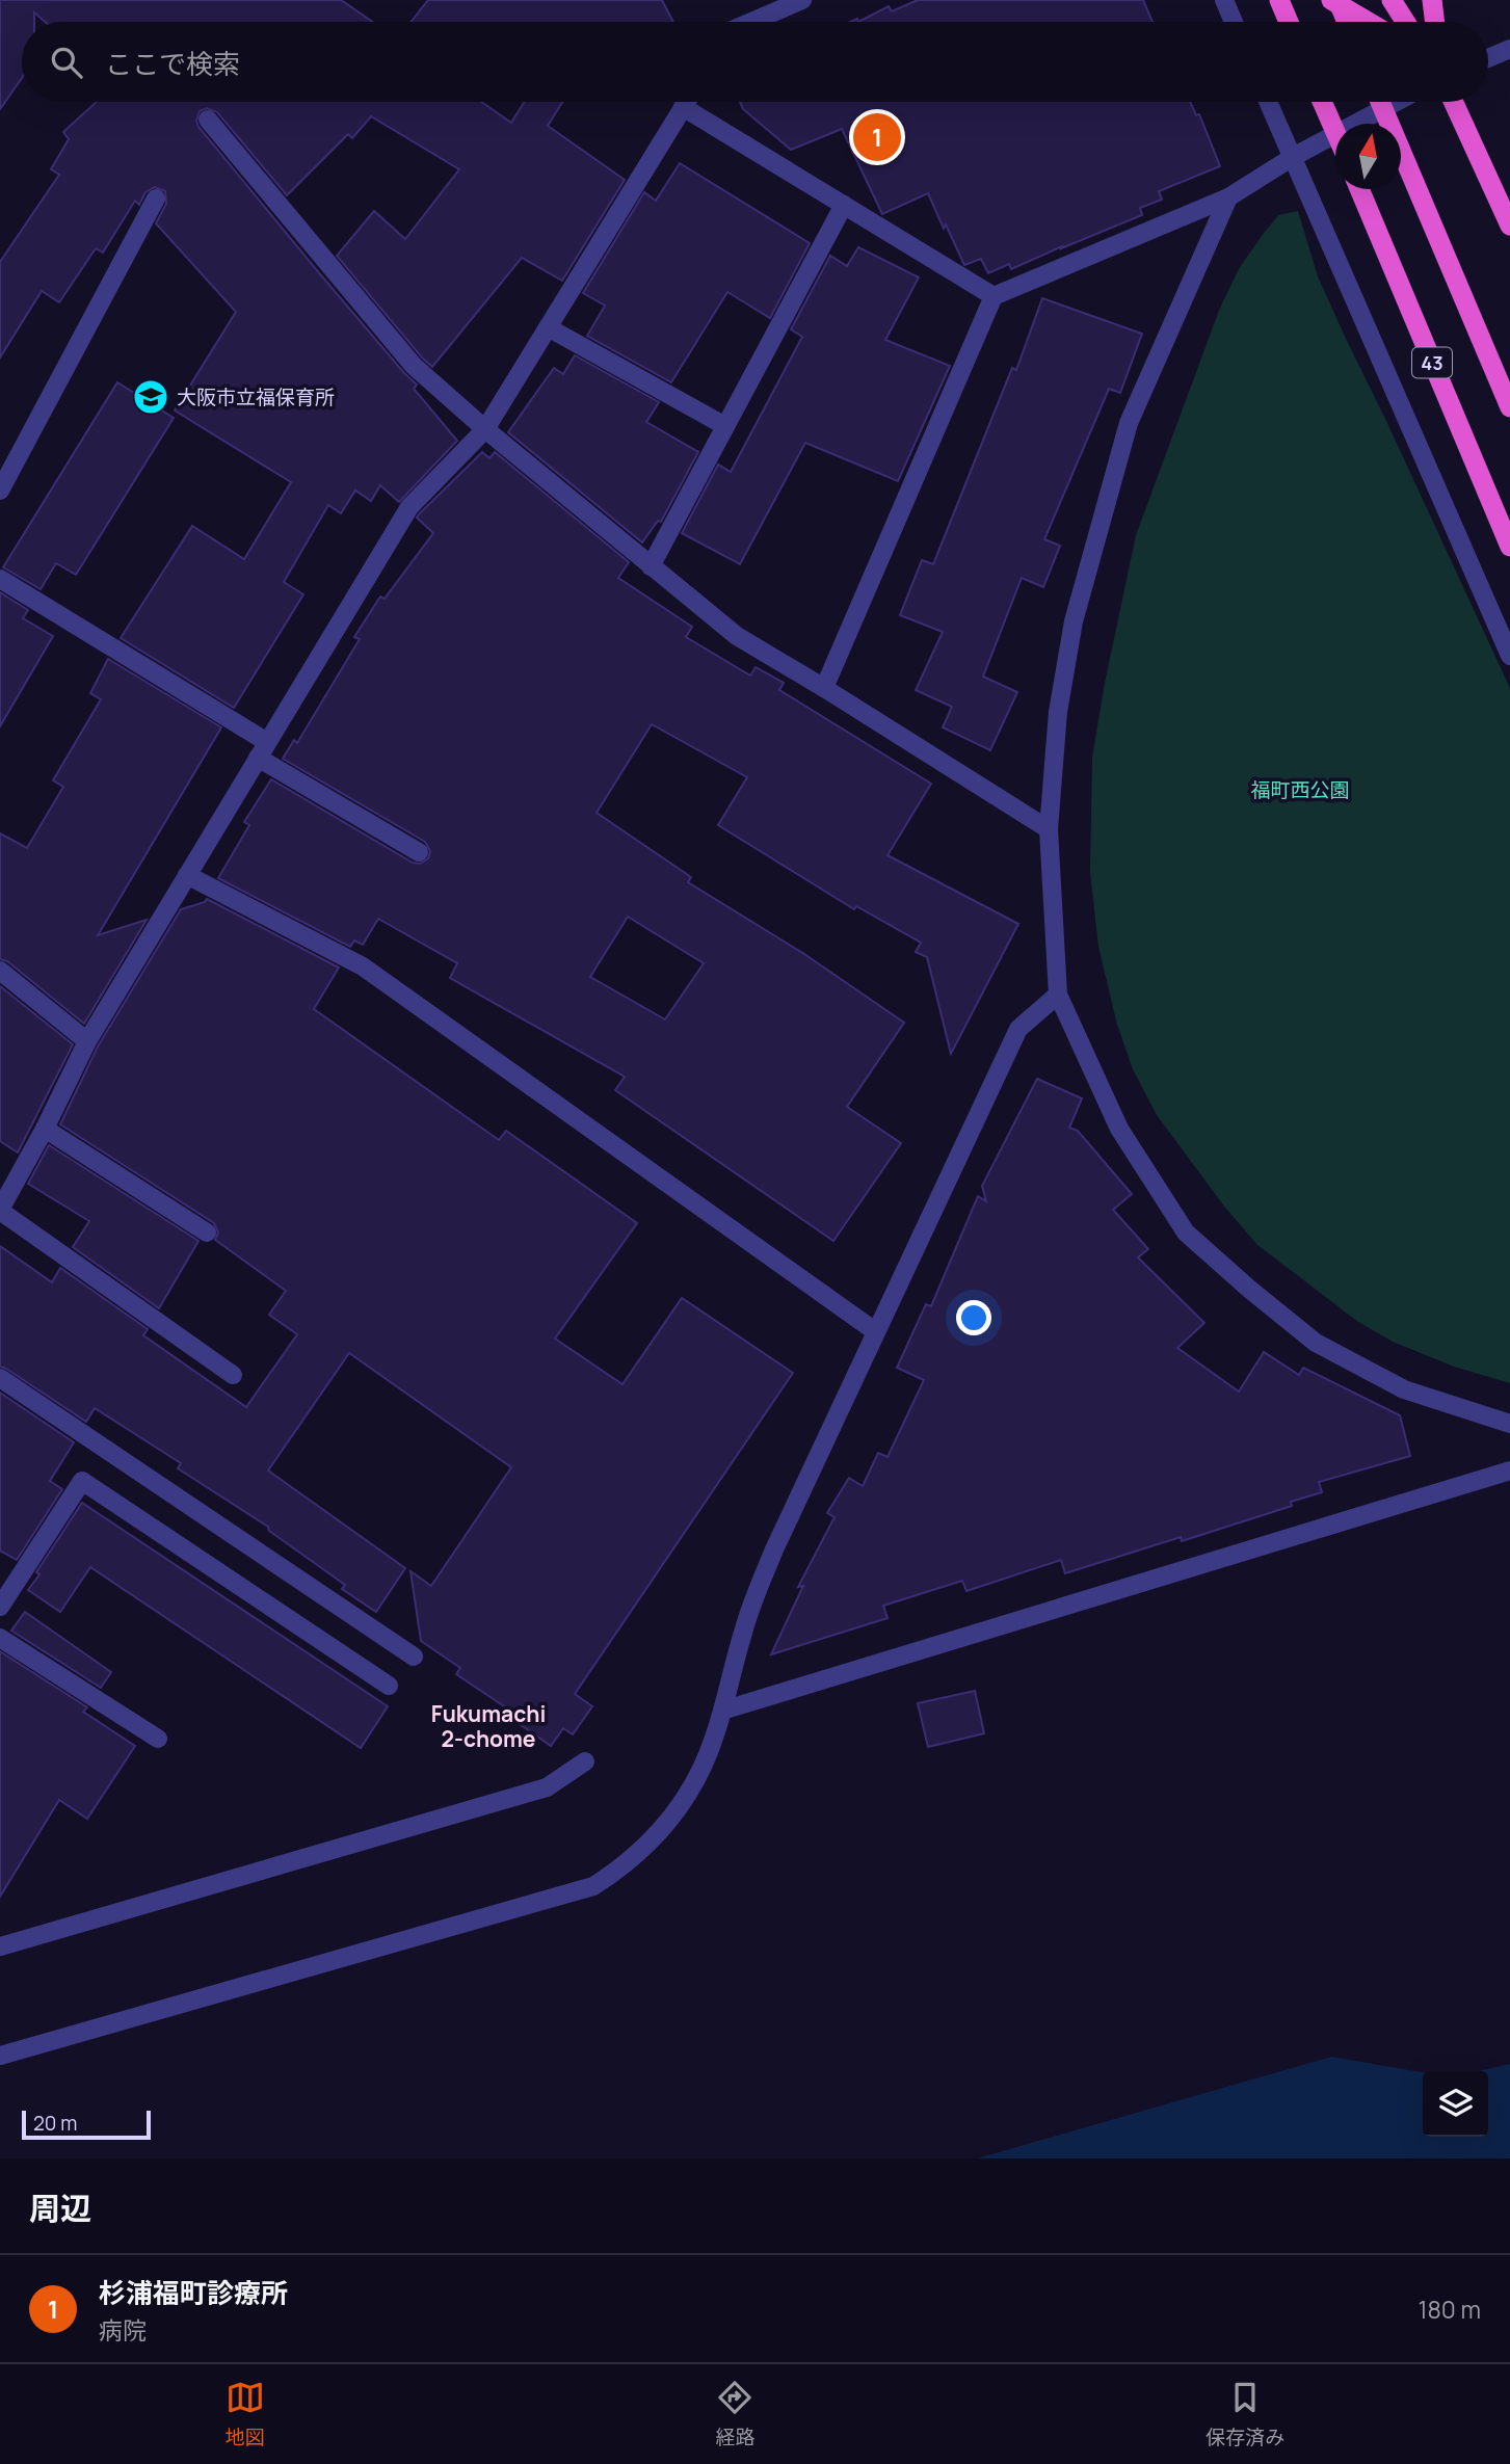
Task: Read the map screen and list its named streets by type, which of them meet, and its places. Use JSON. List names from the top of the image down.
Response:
{
  "streets": {
    "highway": ["43"]
  },
  "districts": ["Fukumachi 2-chome"],
  "parks": ["福町西公園"],
  "places": {
    "school or university": ["大阪市立福保育所"]
  },
  "scale_bar": "20 m",
  "north": "top",
  "page": {
    "search": "ここで検索",
    "pins": "1",
    "scale": "20 m",
    "heading": "周辺",
    "list": [
      {
        "mark": "1",
        "name": "杉浦福町診療所",
        "note": "病院",
        "value": "180 m"
      }
    ],
    "nav": ["地図", "経路", "保存済み"]
  }
}
